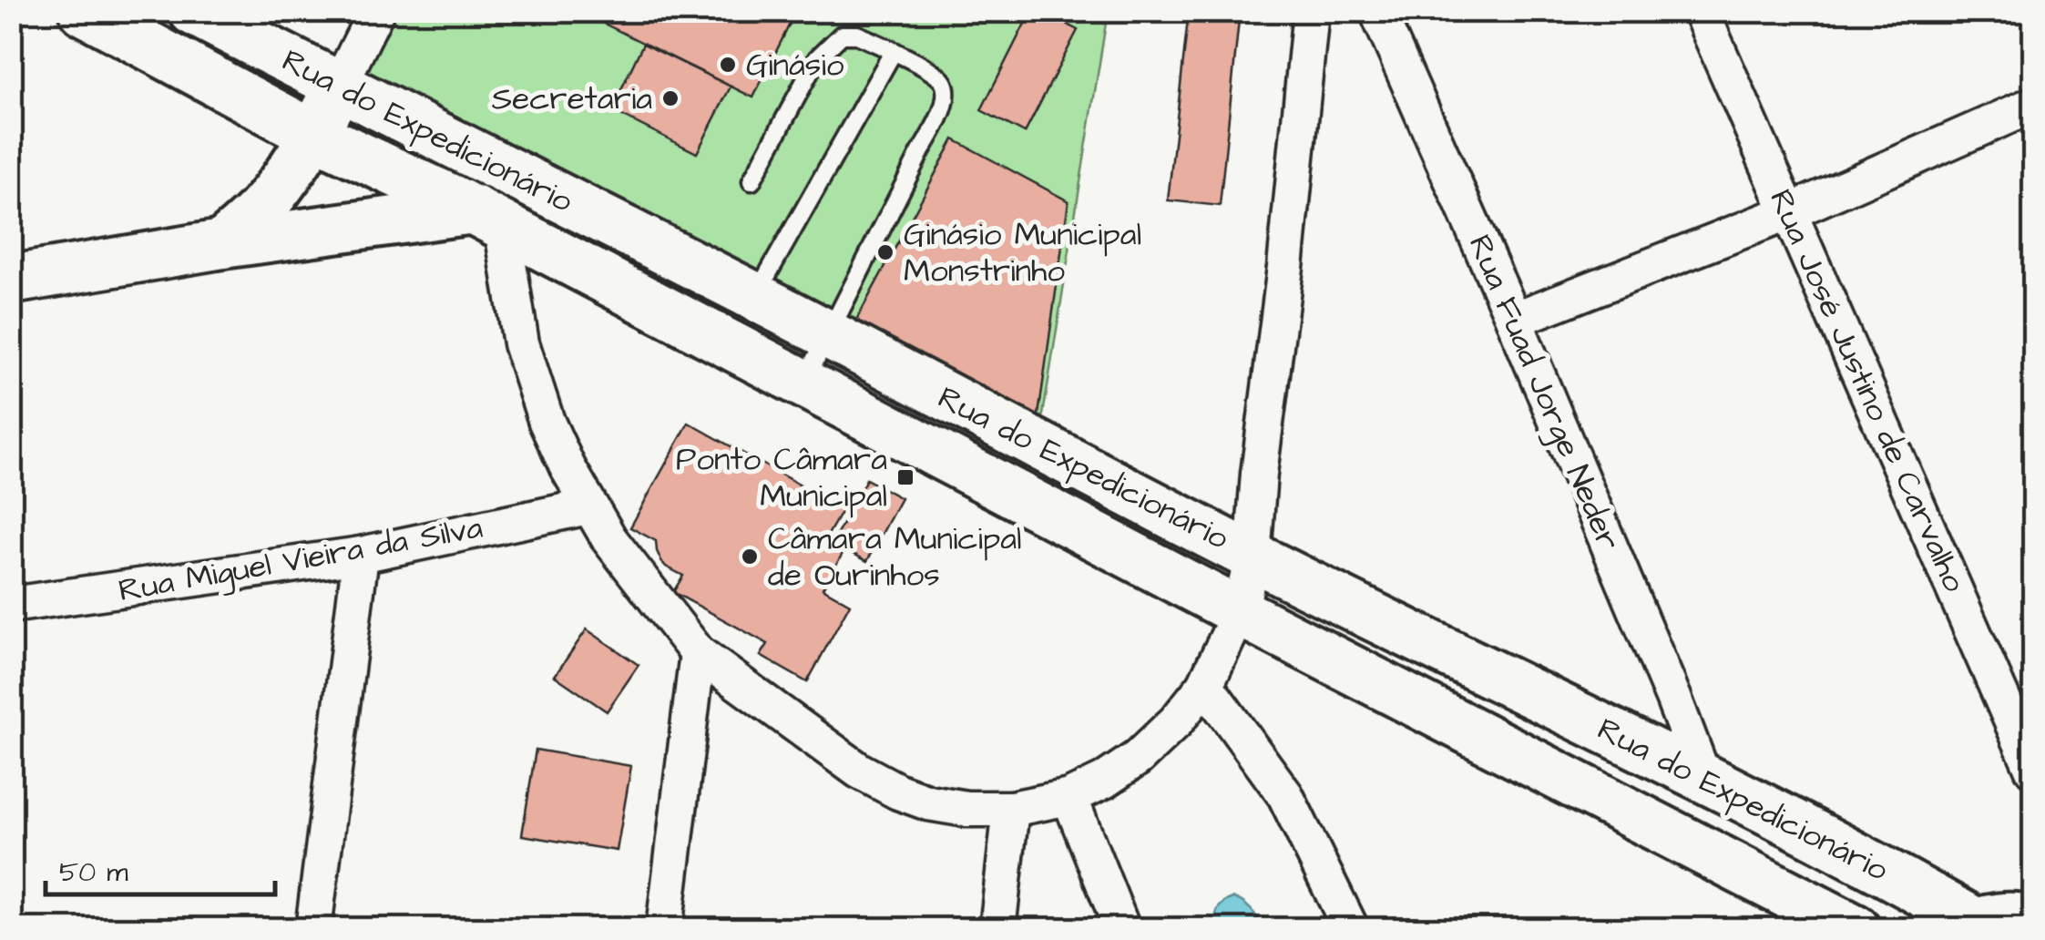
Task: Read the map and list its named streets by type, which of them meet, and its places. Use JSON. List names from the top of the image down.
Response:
{
  "streets": {
    "main road": ["Rua do Expedicionário"],
    "street": ["Rua José Justino de Carvalho", "Rua Fuad Jorge Neder", "Rua Miguel Vieira da Silva"]
  },
  "crossings": [
    ["Rua do Expedicionário", "Rua Fuad Jorge Neder"]
  ],
  "places": {
    "other": [
      "Ginásio",
      "Secretaria",
      "Ginásio Municipal Monstrinho",
      "Câmara Municipal de Ourinhos"
    ],
    "transit": ["Ponto Câmara Municipal"]
  },
  "scale_bar": "50 m"
}
